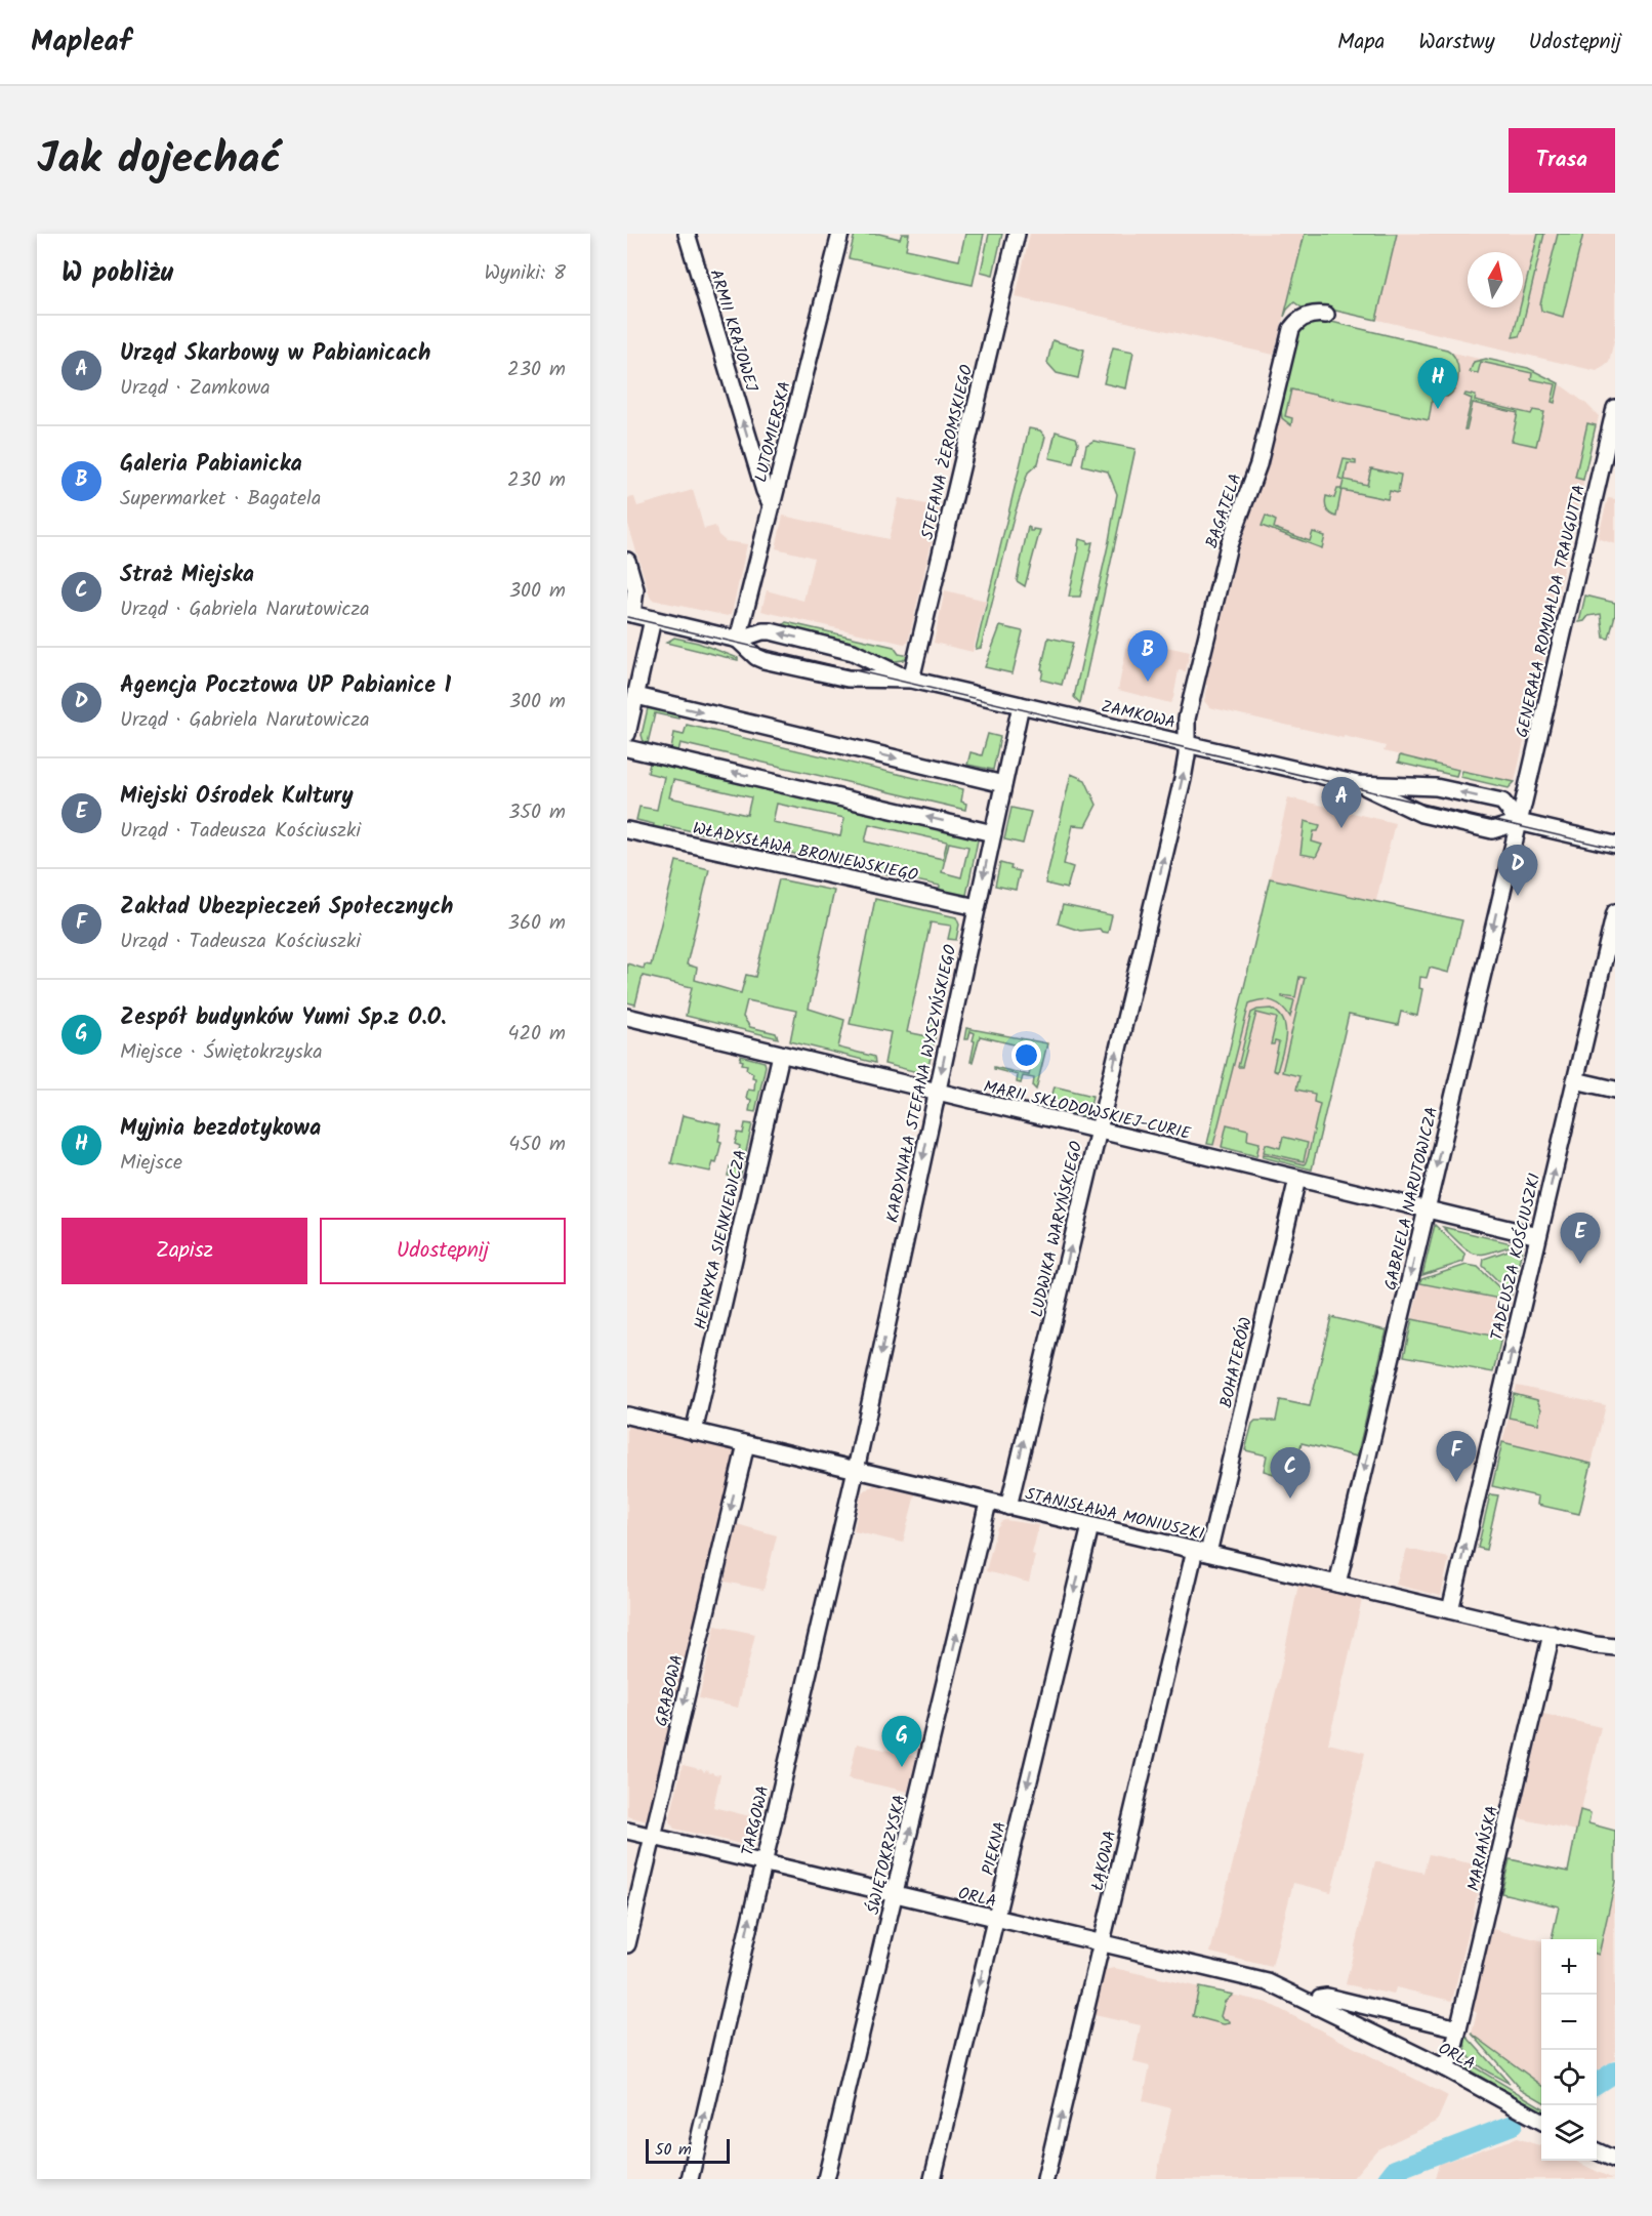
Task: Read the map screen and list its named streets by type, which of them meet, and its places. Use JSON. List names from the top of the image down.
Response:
{
  "streets": {
    "street": [
      "ARMII KRAJOWEJ",
      "LUTOMIERSKA",
      "STEFANA ŻEROMSKIEGO",
      "BAGATELA",
      "GENERAŁA ROMUALDA TRAUGUTTA",
      "ZAMKOWA",
      "WŁADYSŁAWA BRONIEWSKIEGO",
      "KARDYNAŁA STEFANA WYSZYŃSKIEGO",
      "MARII SKŁODOWSKIEJ-CURIE",
      "GABRIELA NARUTOWICZA",
      "LUDWIKA WARYŃSKIEGO",
      "HENRYKA SIENKIEWICZA",
      "TADEUSZA KOŚCIUSZKI",
      "BOHATERÓW",
      "STANISŁAWA MONIUSZKI",
      "GRABOWA",
      "TARGOWA",
      "PIĘKNA",
      "MARIAŃSKA",
      "ŚWIĘTOKRZYSKA",
      "ŁĄKOWA",
      "ORLA"
    ]
  },
  "crossings": [
    ["ARMII KRAJOWEJ", "LUTOMIERSKA"],
    ["LUTOMIERSKA", "ZAMKOWA"],
    ["STEFANA ŻEROMSKIEGO", "ZAMKOWA"],
    ["BAGATELA", "ZAMKOWA"],
    ["BAGATELA", "LUDWIKA WARYŃSKIEGO"],
    ["GENERAŁA ROMUALDA TRAUGUTTA", "ZAMKOWA"],
    ["GENERAŁA ROMUALDA TRAUGUTTA", "GABRIELA NARUTOWICZA"],
    ["ZAMKOWA", "KARDYNAŁA STEFANA WYSZYŃSKIEGO"],
    ["ZAMKOWA", "GABRIELA NARUTOWICZA"],
    ["ZAMKOWA", "LUDWIKA WARYŃSKIEGO"],
    ["WŁADYSŁAWA BRONIEWSKIEGO", "KARDYNAŁA STEFANA WYSZYŃSKIEGO"],
    ["KARDYNAŁA STEFANA WYSZYŃSKIEGO", "MARII SKŁODOWSKIEJ-CURIE"],
    ["KARDYNAŁA STEFANA WYSZYŃSKIEGO", "STANISŁAWA MONIUSZKI"],
    ["KARDYNAŁA STEFANA WYSZYŃSKIEGO", "TARGOWA"],
    ["MARII SKŁODOWSKIEJ-CURIE", "GABRIELA NARUTOWICZA"],
    ["MARII SKŁODOWSKIEJ-CURIE", "LUDWIKA WARYŃSKIEGO"],
    ["MARII SKŁODOWSKIEJ-CURIE", "HENRYKA SIENKIEWICZA"],
    ["MARII SKŁODOWSKIEJ-CURIE", "TADEUSZA KOŚCIUSZKI"],
    ["MARII SKŁODOWSKIEJ-CURIE", "BOHATERÓW"],
    ["GABRIELA NARUTOWICZA", "STANISŁAWA MONIUSZKI"],
    ["LUDWIKA WARYŃSKIEGO", "STANISŁAWA MONIUSZKI"],
    ["HENRYKA SIENKIEWICZA", "STANISŁAWA MONIUSZKI"],
    ["TADEUSZA KOŚCIUSZKI", "STANISŁAWA MONIUSZKI"],
    ["BOHATERÓW", "STANISŁAWA MONIUSZKI"],
    ["BOHATERÓW", "ŁĄKOWA"],
    ["STANISŁAWA MONIUSZKI", "GRABOWA"],
    ["STANISŁAWA MONIUSZKI", "TARGOWA"],
    ["STANISŁAWA MONIUSZKI", "PIĘKNA"],
    ["STANISŁAWA MONIUSZKI", "MARIAŃSKA"],
    ["STANISŁAWA MONIUSZKI", "ŚWIĘTOKRZYSKA"],
    ["STANISŁAWA MONIUSZKI", "ŁĄKOWA"],
    ["GRABOWA", "ORLA"],
    ["TARGOWA", "ORLA"],
    ["PIĘKNA", "ORLA"],
    ["MARIAŃSKA", "ORLA"],
    ["ŚWIĘTOKRZYSKA", "ORLA"],
    ["ŁĄKOWA", "ORLA"]
  ],
  "one_way": [
    "ARMII KRAJOWEJ",
    "KARDYNAŁA STEFANA WYSZYŃSKIEGO",
    "GABRIELA NARUTOWICZA",
    "LUDWIKA WARYŃSKIEGO",
    "TADEUSZA KOŚCIUSZKI",
    "GRABOWA",
    "TARGOWA",
    "PIĘKNA",
    "ŚWIĘTOKRZYSKA",
    "ŁĄKOWA"
  ],
  "scale_bar": "50 m",
  "north": "top",
  "page": {
    "header": "Mapleaf",
    "nav": ["Mapa", "Warstwy", "Udostępnij"],
    "title": "Jak dojechać",
    "buttons": [
      "Trasa",
      ["Zapisz", "Udostępnij"]
    ],
    "heading": ["W pobliżu", "Wyniki: 8"],
    "list": [
      {
        "mark": "A",
        "name": "Urząd Skarbowy w Pabianicach",
        "note": "Urząd · Zamkowa",
        "value": "230 m"
      },
      {
        "mark": "B",
        "name": "Galeria Pabianicka",
        "note": "Supermarket · Bagatela",
        "value": "230 m"
      },
      {
        "mark": "C",
        "name": "Straż Miejska",
        "note": "Urząd · Gabriela Narutowicza",
        "value": "300 m"
      },
      {
        "mark": "D",
        "name": "Agencja Pocztowa UP Pabianice 1",
        "note": "Urząd · Gabriela Narutowicza",
        "value": "300 m"
      },
      {
        "mark": "E",
        "name": "Miejski Ośrodek Kultury",
        "note": "Urząd · Tadeusza Kościuszki",
        "value": "350 m"
      },
      {
        "mark": "F",
        "name": "Zakład Ubezpieczeń Społecznych",
        "note": "Urząd · Tadeusza Kościuszki",
        "value": "360 m"
      },
      {
        "mark": "G",
        "name": "Zespół budynków Yumi Sp.z O.O.",
        "note": "Miejsce · Świętokrzyska",
        "value": "420 m"
      },
      {
        "mark": "H",
        "name": "Myjnia bezdotykowa",
        "note": "Miejsce",
        "value": "450 m"
      }
    ],
    "pins": [
      "H",
      "B",
      "A",
      "D",
      "E",
      "F",
      "C",
      "G"
    ],
    "map_buttons": ["+", "−"],
    "scale": "50 m"
  }
}
